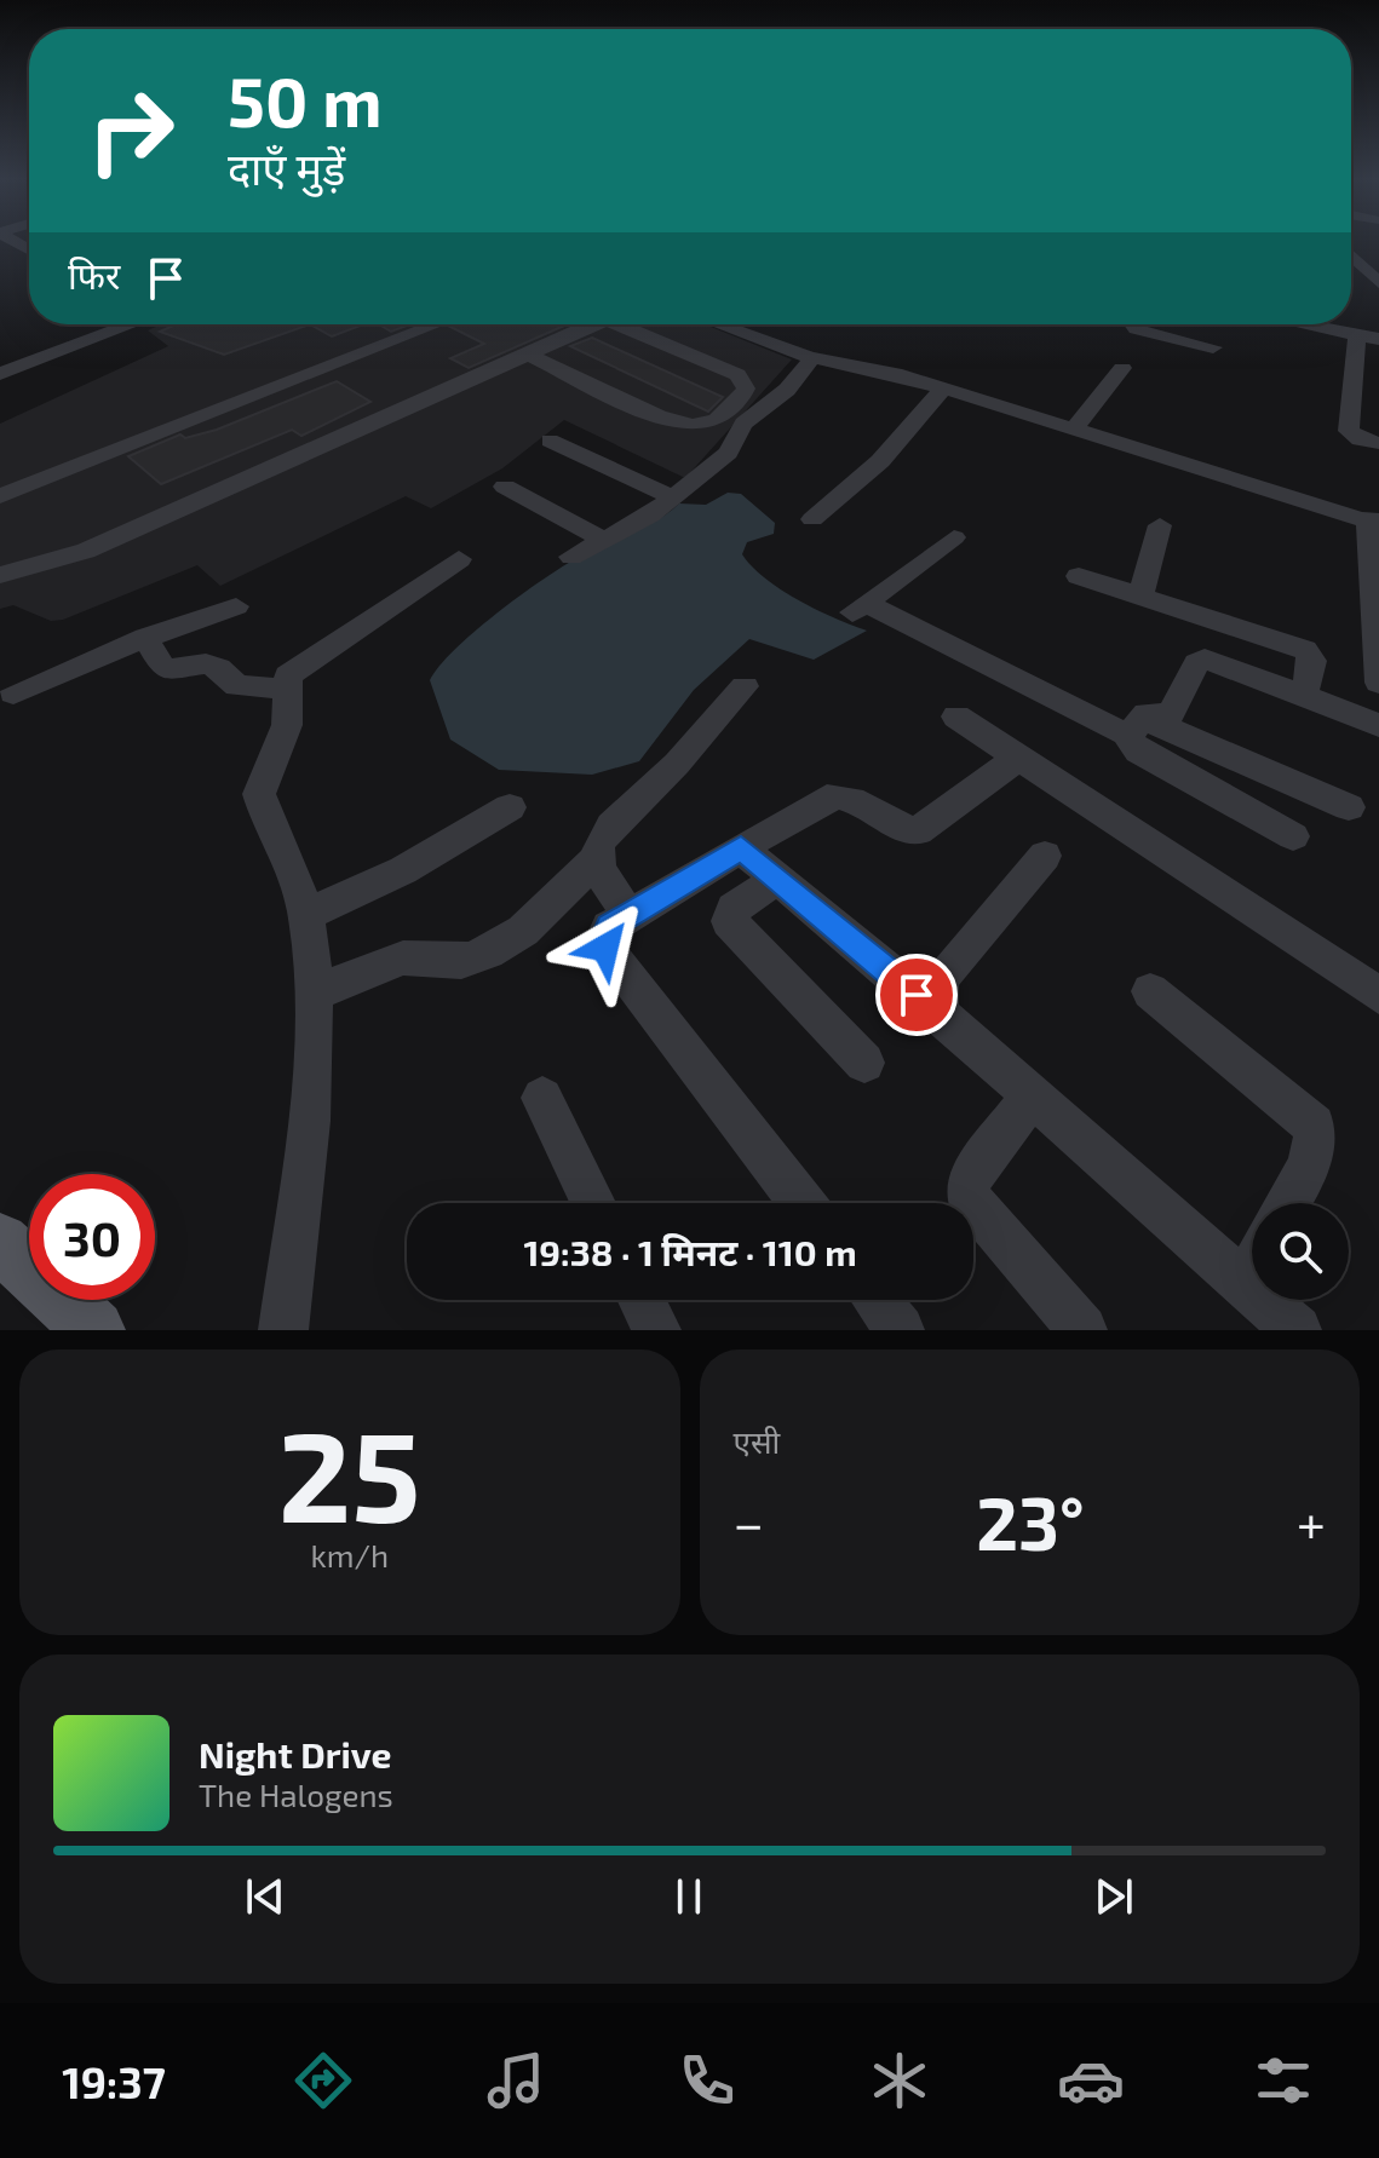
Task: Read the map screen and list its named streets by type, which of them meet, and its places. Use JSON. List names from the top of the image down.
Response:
{
  "page": {
    "turn": ["50 m", "दाएँ मुड़ें"],
    "then": "फिर",
    "limit": "30",
    "trip": "19:38 · 1 मिनट · 110 m",
    "tile": [
      ["25", "km/h"],
      "एसी"
    ],
    "heat": ["−", "23°", "+"],
    "song": ["Night Drive", "The Halogens"],
    "tabs": "19:37"
  }
}
